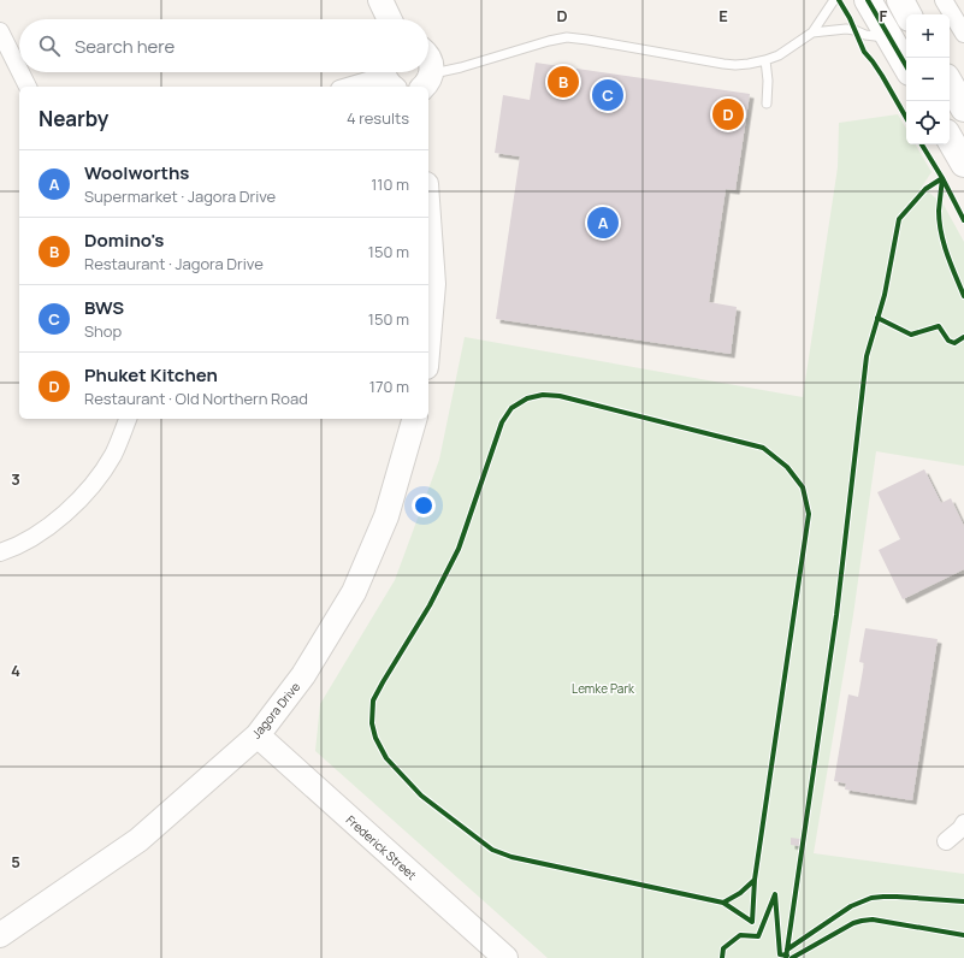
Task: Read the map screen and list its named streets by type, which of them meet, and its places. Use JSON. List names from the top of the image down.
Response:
{
  "streets": {
    "street": ["Jagora Drive", "Frederick Street"]
  },
  "crossings": [
    ["Jagora Drive", "Frederick Street"]
  ],
  "parks": ["Lemke Park"],
  "page": {
    "map_buttons": ["+", "−"],
    "search": "Search here",
    "pins": [
      "B",
      "C",
      "D",
      "A"
    ],
    "heading": ["Nearby", "4 results"],
    "list": [
      {
        "mark": "A",
        "name": "Woolworths",
        "note": "Supermarket · Jagora Drive",
        "value": "110 m"
      },
      {
        "mark": "B",
        "name": "Domino's",
        "note": "Restaurant · Jagora Drive",
        "value": "150 m"
      },
      {
        "mark": "C",
        "name": "BWS",
        "note": "Shop",
        "value": "150 m"
      },
      {
        "mark": "D",
        "name": "Phuket Kitchen",
        "note": "Restaurant · Old Northern Road",
        "value": "170 m"
      }
    ]
  },
  "grid": {
    "columns": ["D", "E", "F"],
    "rows": ["3", "4", "5"]
  }
}
